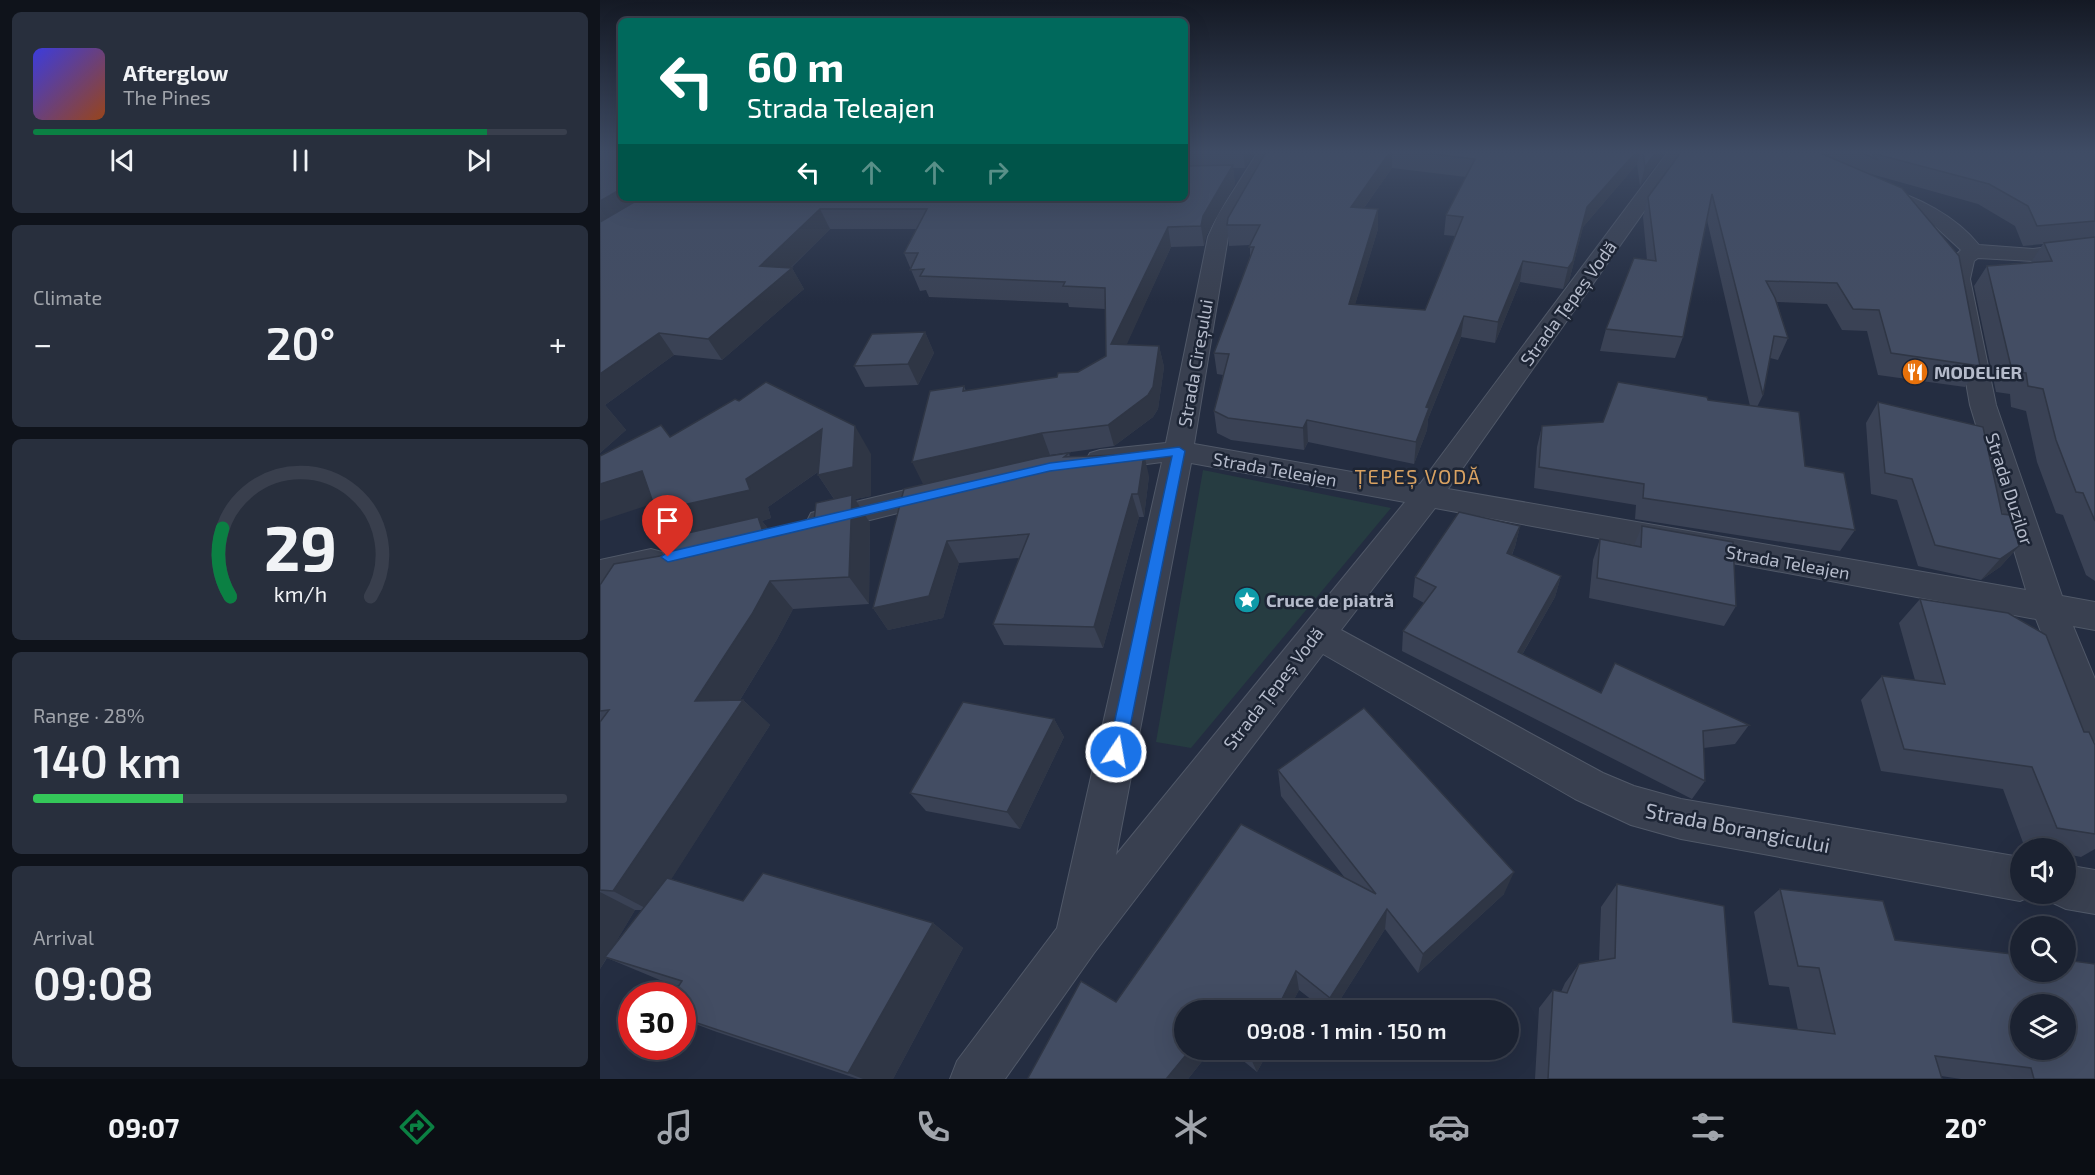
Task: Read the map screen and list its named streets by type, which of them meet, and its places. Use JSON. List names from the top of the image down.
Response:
{
  "streets": {
    "street": [
      "Strada Țepeș Vodă",
      "Strada Cireșului",
      "Strada Teleajen",
      "Strada Duzilor",
      "Strada Borangicului"
    ]
  },
  "crossings": [
    ["Strada Țepeș Vodă", "Strada Cireșului"],
    ["Strada Țepeș Vodă", "Strada Teleajen"],
    ["Strada Țepeș Vodă", "Strada Borangicului"],
    ["Strada Cireșului", "Strada Teleajen"],
    ["Strada Teleajen", "Strada Duzilor"]
  ],
  "districts": ["ȚEPEȘ VODĂ"],
  "places": {
    "restaurant": ["MODELiER"],
    "place": ["Cruce de piatră"]
  },
  "page": {
    "turn": ["60 m", "Strada Teleajen"],
    "song": ["Afterglow", "The Pines"],
    "tile": [
      "Climate",
      ["Range · 28%", "140 km"],
      ["Arrival", "09:08"]
    ],
    "heat": ["−", "20°", "+"],
    "limit": "30",
    "trip": "09:08 · 1 min · 150 m",
    "tabs": ["09:07", "20°"],
    "gauge": ["29", "km/h"]
  }
}
